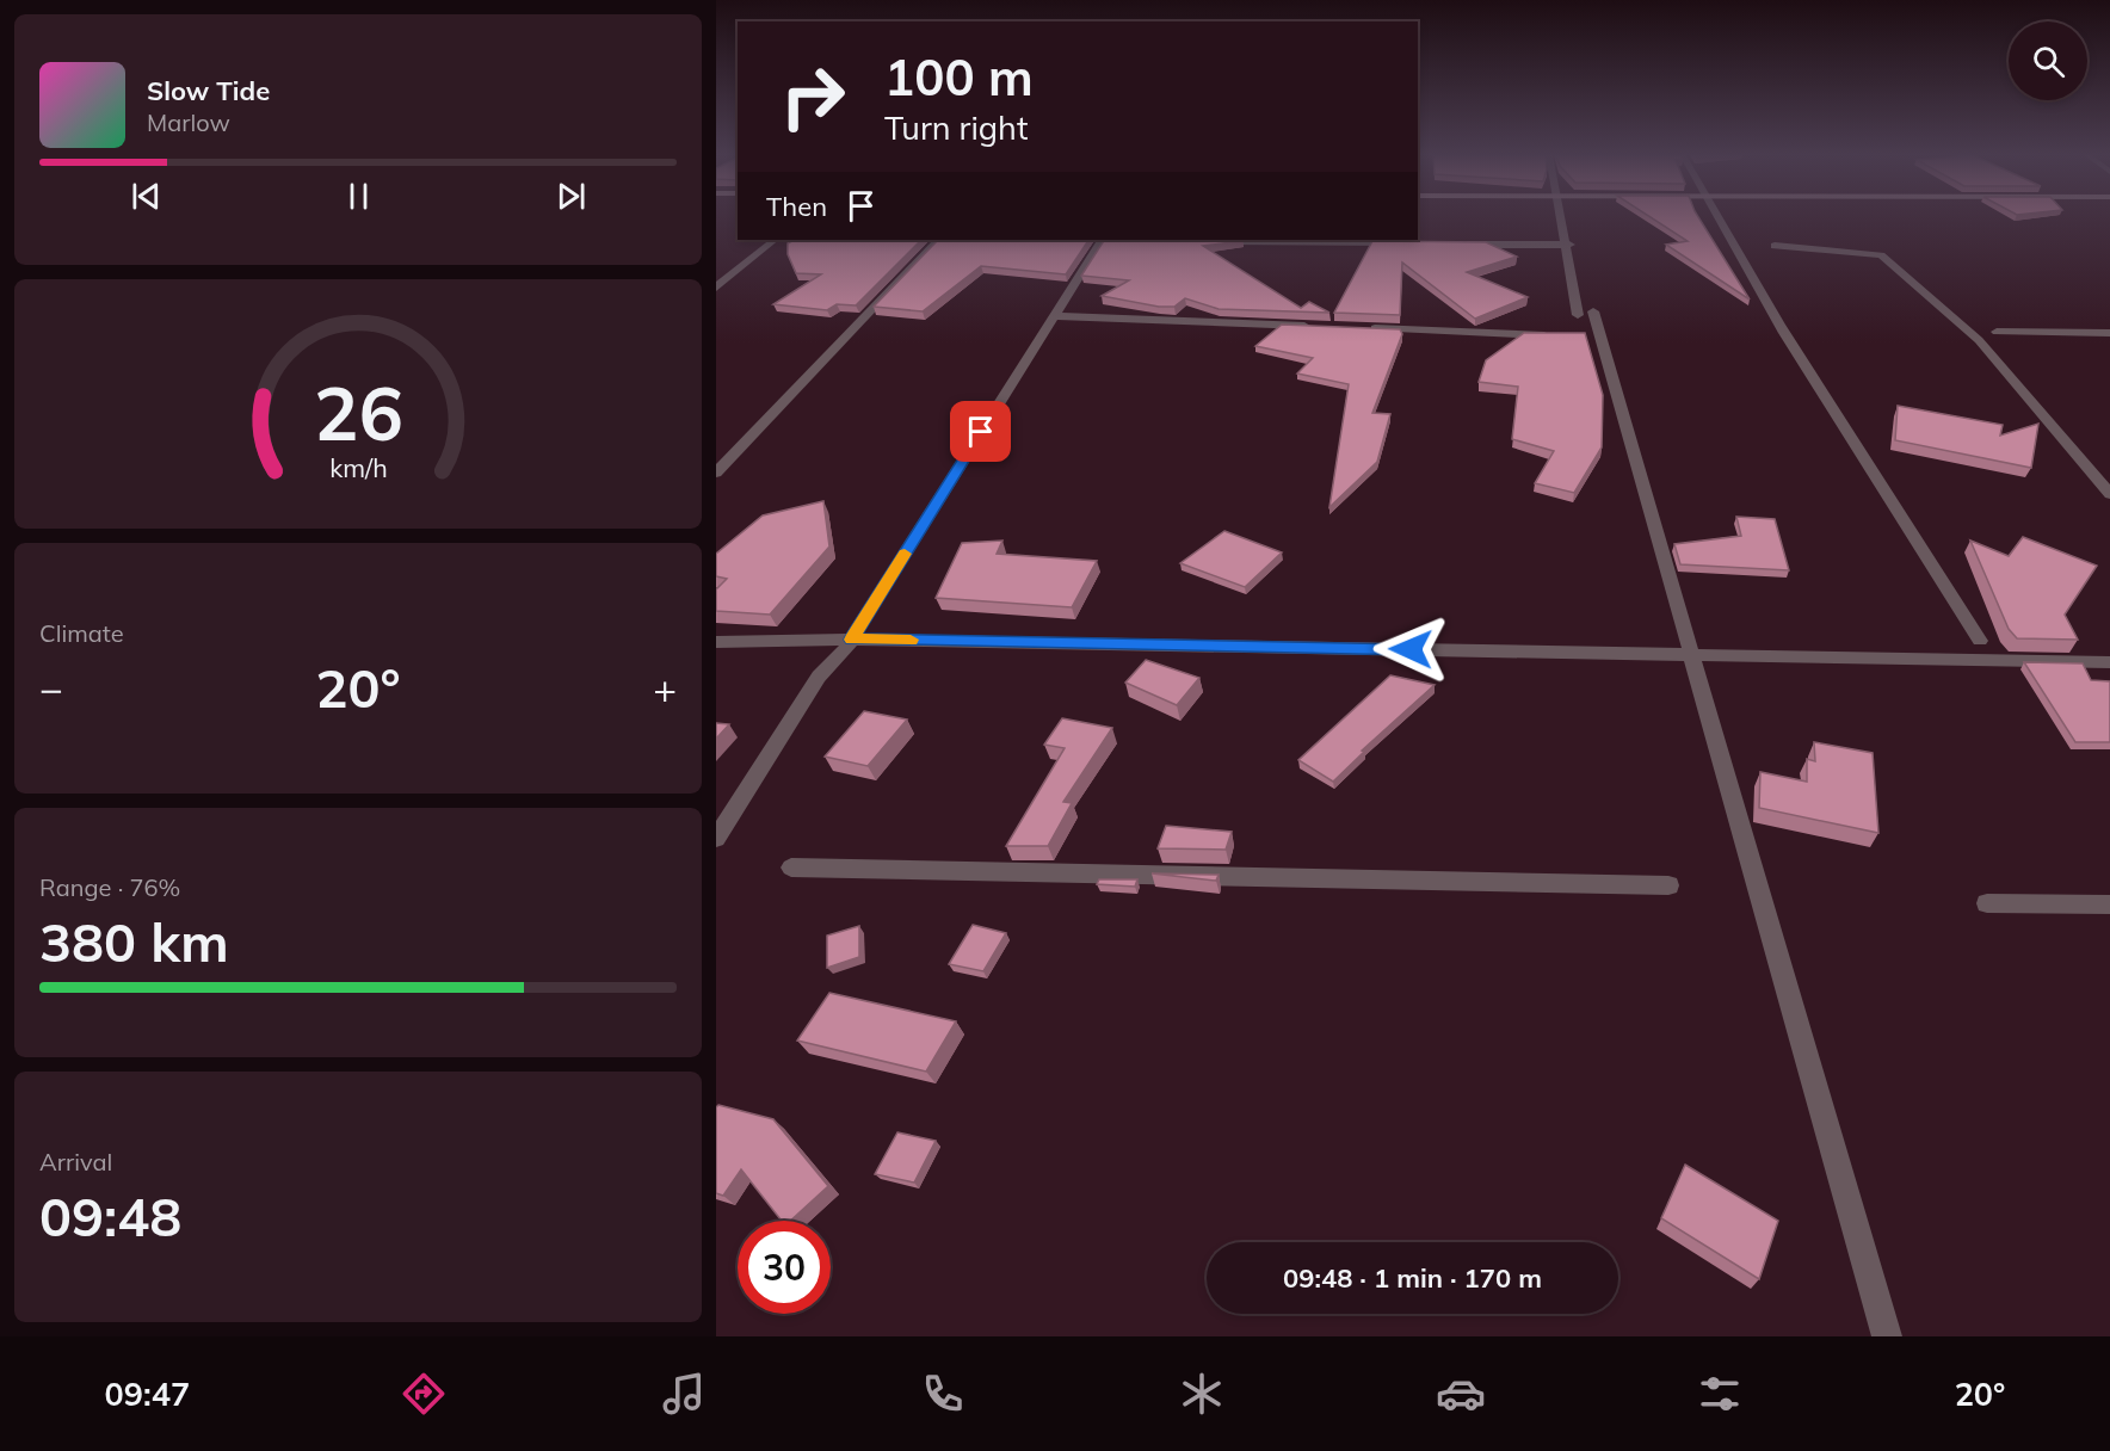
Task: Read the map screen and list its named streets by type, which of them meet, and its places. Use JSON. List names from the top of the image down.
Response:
{
  "page": {
    "turn": ["100 m", "Turn right"],
    "song": ["Slow Tide", "Marlow"],
    "then": "Then",
    "tile": [
      "Climate",
      ["Range · 76%", "380 km"],
      ["Arrival", "09:48"]
    ],
    "heat": ["−", "20°", "+"],
    "limit": "30",
    "trip": "09:48 · 1 min · 170 m",
    "tabs": ["09:47", "20°"],
    "gauge": ["26", "km/h"]
  }
}
